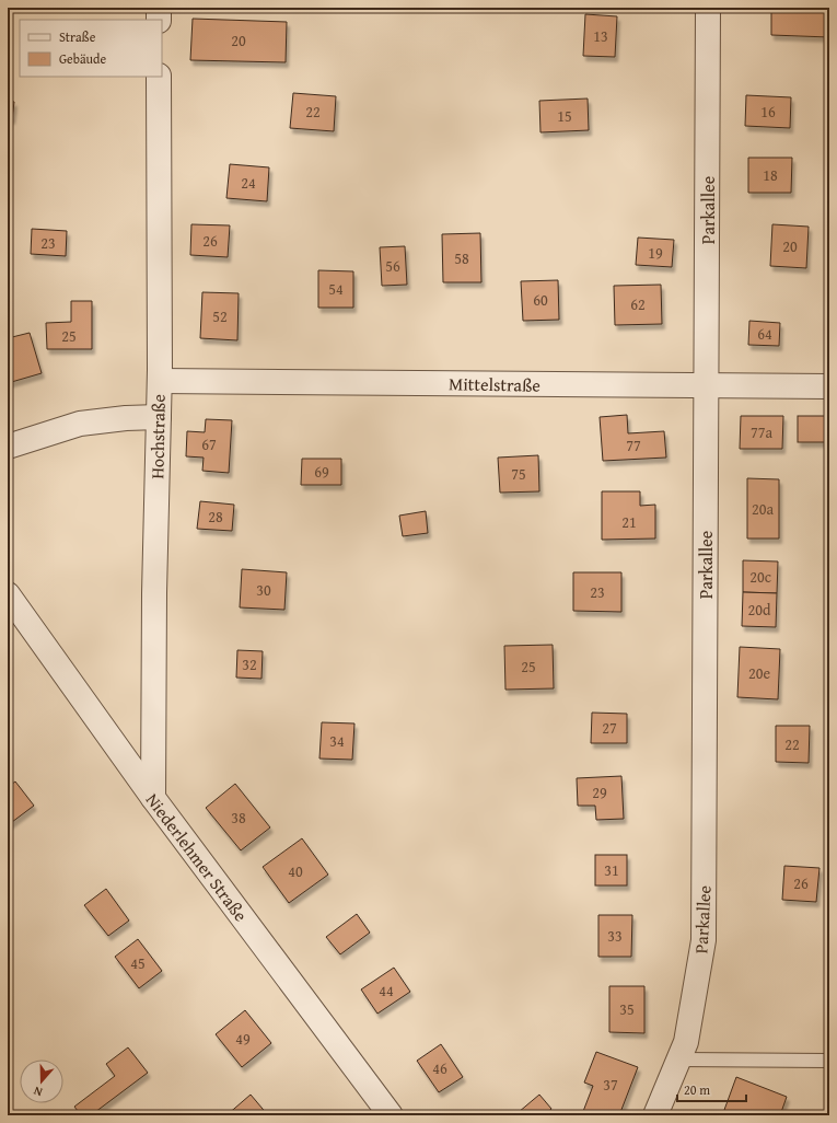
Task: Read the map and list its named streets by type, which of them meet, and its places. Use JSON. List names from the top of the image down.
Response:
{
  "streets": {
    "street": [
      "Parkallee",
      "Mittelstraße",
      "Hochstraße",
      "Niederlehmer Straße"
    ]
  },
  "crossings": [
    ["Parkallee", "Mittelstraße"],
    ["Mittelstraße", "Hochstraße"],
    ["Hochstraße", "Niederlehmer Straße"]
  ],
  "house_numbers": [
    "13",
    "20",
    "22",
    "16",
    "15",
    "18",
    "24",
    "26",
    "23",
    "20",
    "19",
    "58",
    "56",
    "54",
    "60",
    "62",
    "52",
    "64",
    "25",
    "77a",
    "67",
    "77",
    "69",
    "75",
    "20a",
    "28",
    "21",
    "20c",
    "30",
    "23",
    "20d",
    "32",
    "25",
    "20e",
    "27",
    "34",
    "22",
    "29",
    "38",
    "31",
    "40",
    "26",
    "33",
    "45",
    "44",
    "35",
    "49",
    "46",
    "37"
  ],
  "legend": ["Straße", "Gebäude"],
  "scale_bar": "20 m",
  "north": "bottom"
}
